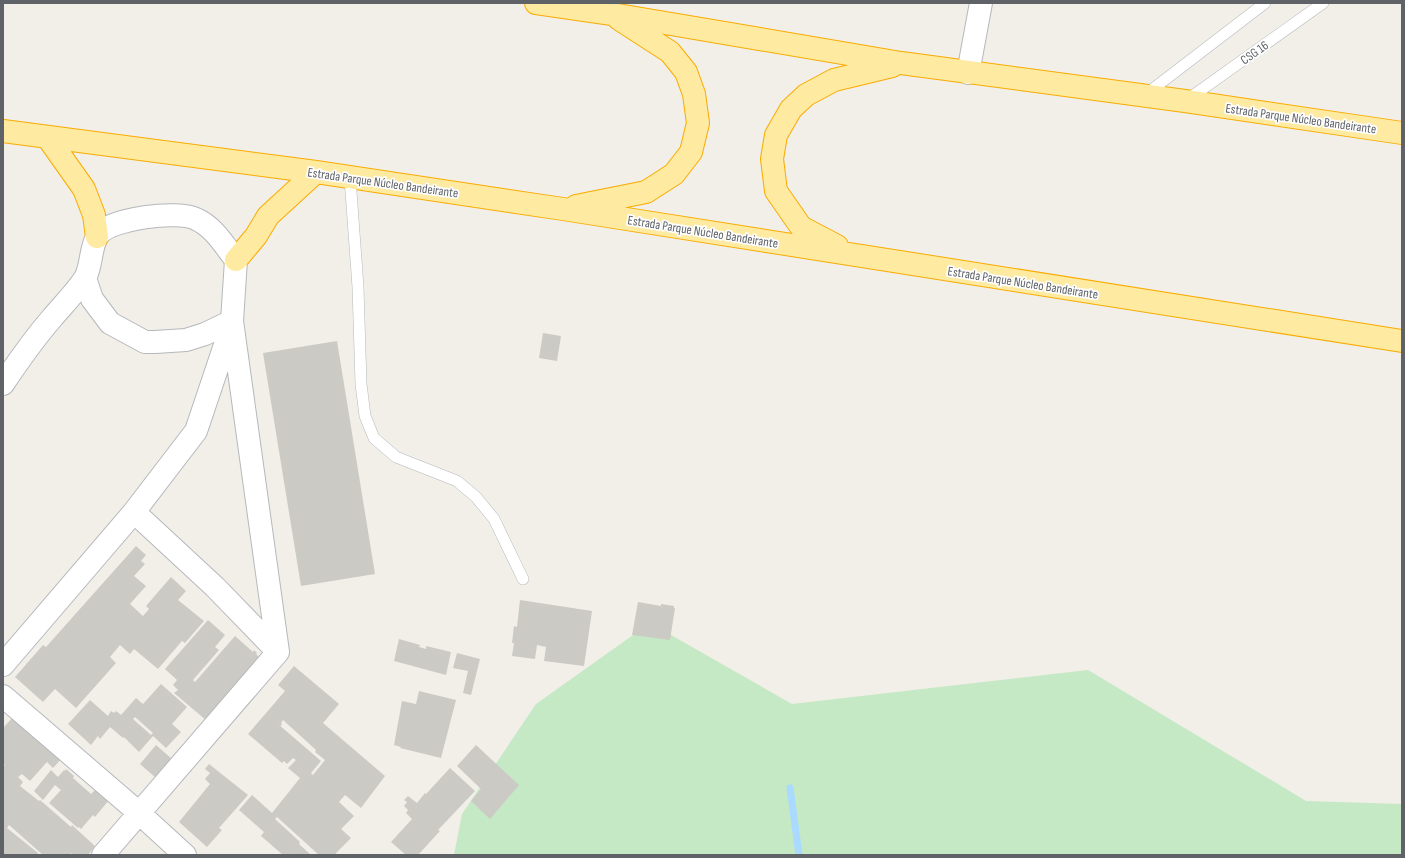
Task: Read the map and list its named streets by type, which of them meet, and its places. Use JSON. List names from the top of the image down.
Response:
{
  "streets": {
    "highway": ["Estrada Parque Núcleo Bandeirante"],
    "lane": ["CSG 16"]
  },
  "crossings": [
    ["CSG 16", "Estrada Parque Núcleo Bandeirante"]
  ]
}
